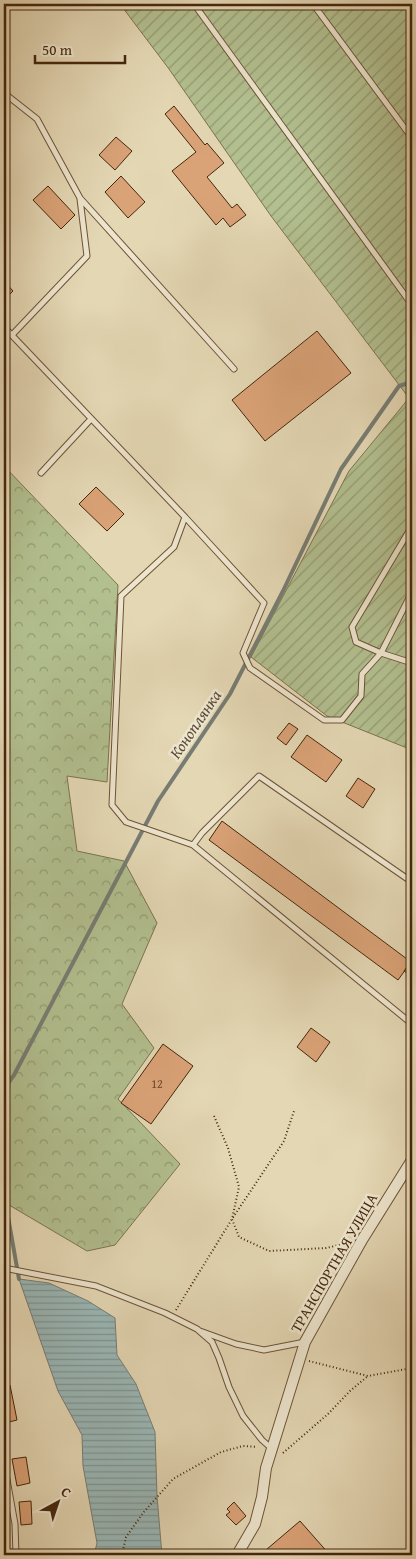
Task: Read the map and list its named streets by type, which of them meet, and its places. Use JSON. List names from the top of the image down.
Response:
{
  "streets": {
    "street": ["ТРАНСПОРТНАЯ УЛИЦА"]
  },
  "water": ["Коноплянка"],
  "house_numbers": ["12"],
  "scale_bar": "50 m",
  "north": "top right"
}
